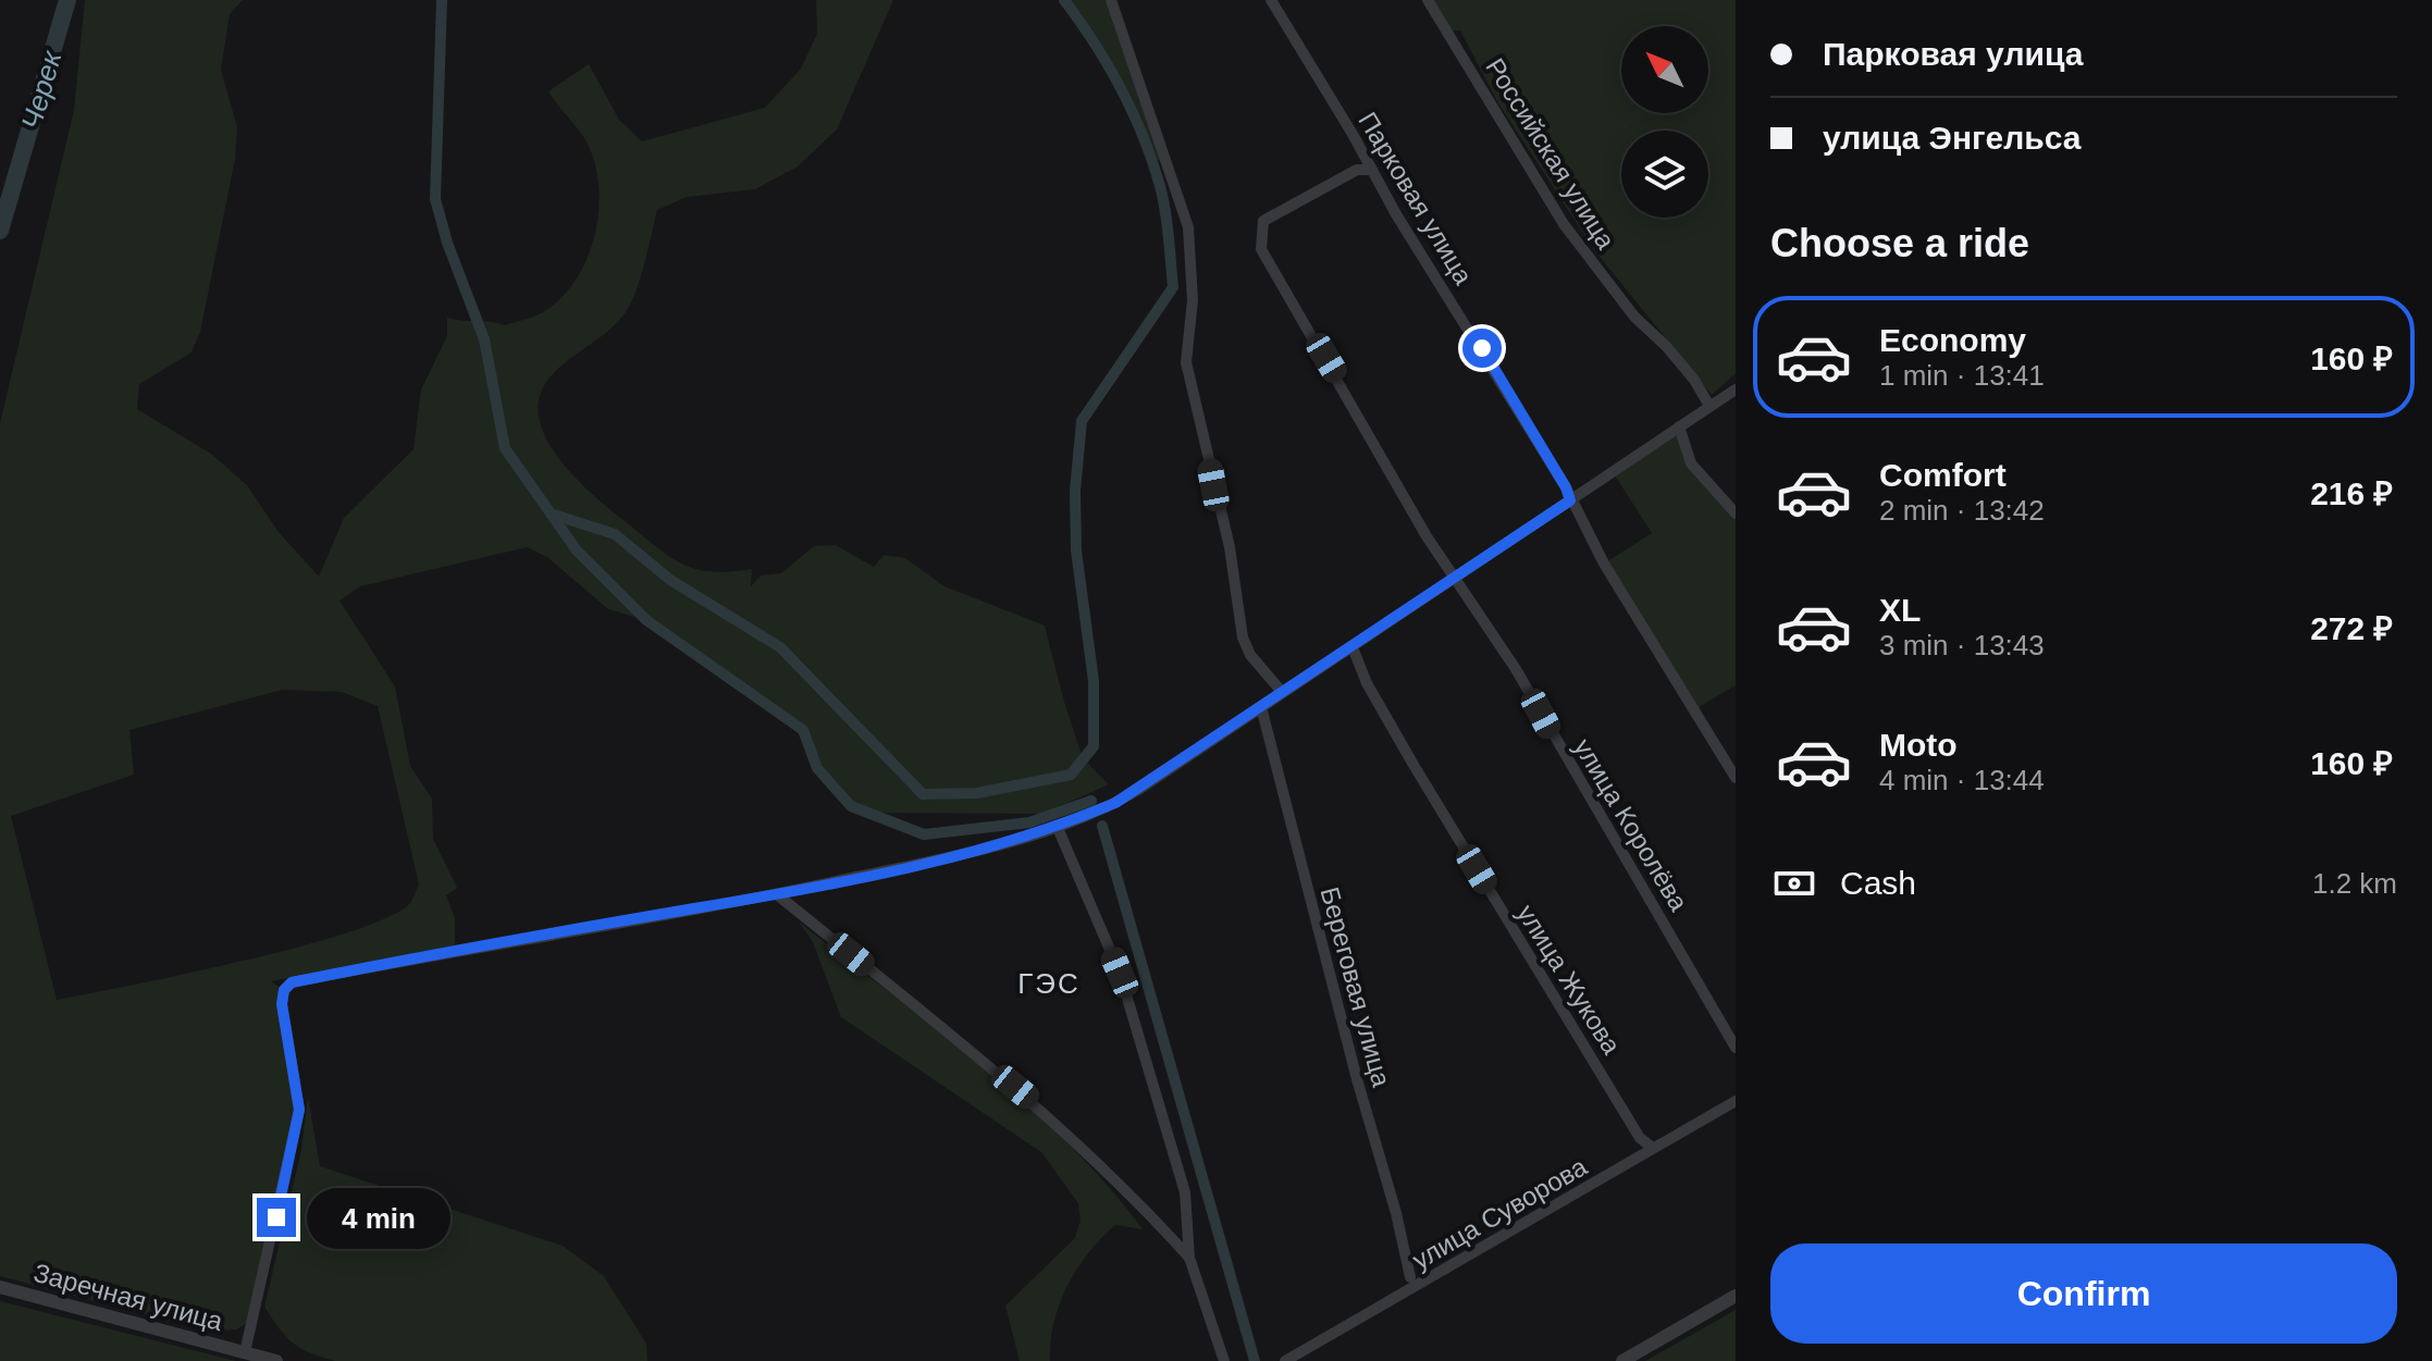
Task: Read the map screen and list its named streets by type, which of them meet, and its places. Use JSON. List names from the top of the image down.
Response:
{
  "streets": {
    "street": [
      "Российская улица",
      "Парковая улица",
      "улица Королёва",
      "улица Жукова",
      "Береговая улица",
      "улица Суворова",
      "Заречная улица"
    ]
  },
  "crossings": [
    ["улица Жукова", "улица Суворова"],
    ["Береговая улица", "улица Суворова"]
  ],
  "districts": ["ГЭС"],
  "water": ["Черек"],
  "north": "top left",
  "page": {
    "banner": ["Парковая улица", "улица Энгельса"],
    "heading": "Choose a ride",
    "list": [
      {
        "name": "Economy",
        "note": "1 min · 13:41",
        "value": "160 ₽"
      },
      {
        "name": "Comfort",
        "note": "2 min · 13:42",
        "value": "216 ₽"
      },
      {
        "name": "XL",
        "note": "3 min · 13:43",
        "value": "272 ₽"
      },
      {
        "name": "Moto",
        "note": "4 min · 13:44",
        "value": "160 ₽"
      }
    ],
    "pay": ["Cash", "1.2 km"],
    "bubble": "4 min",
    "buttons": "Confirm"
  }
}
